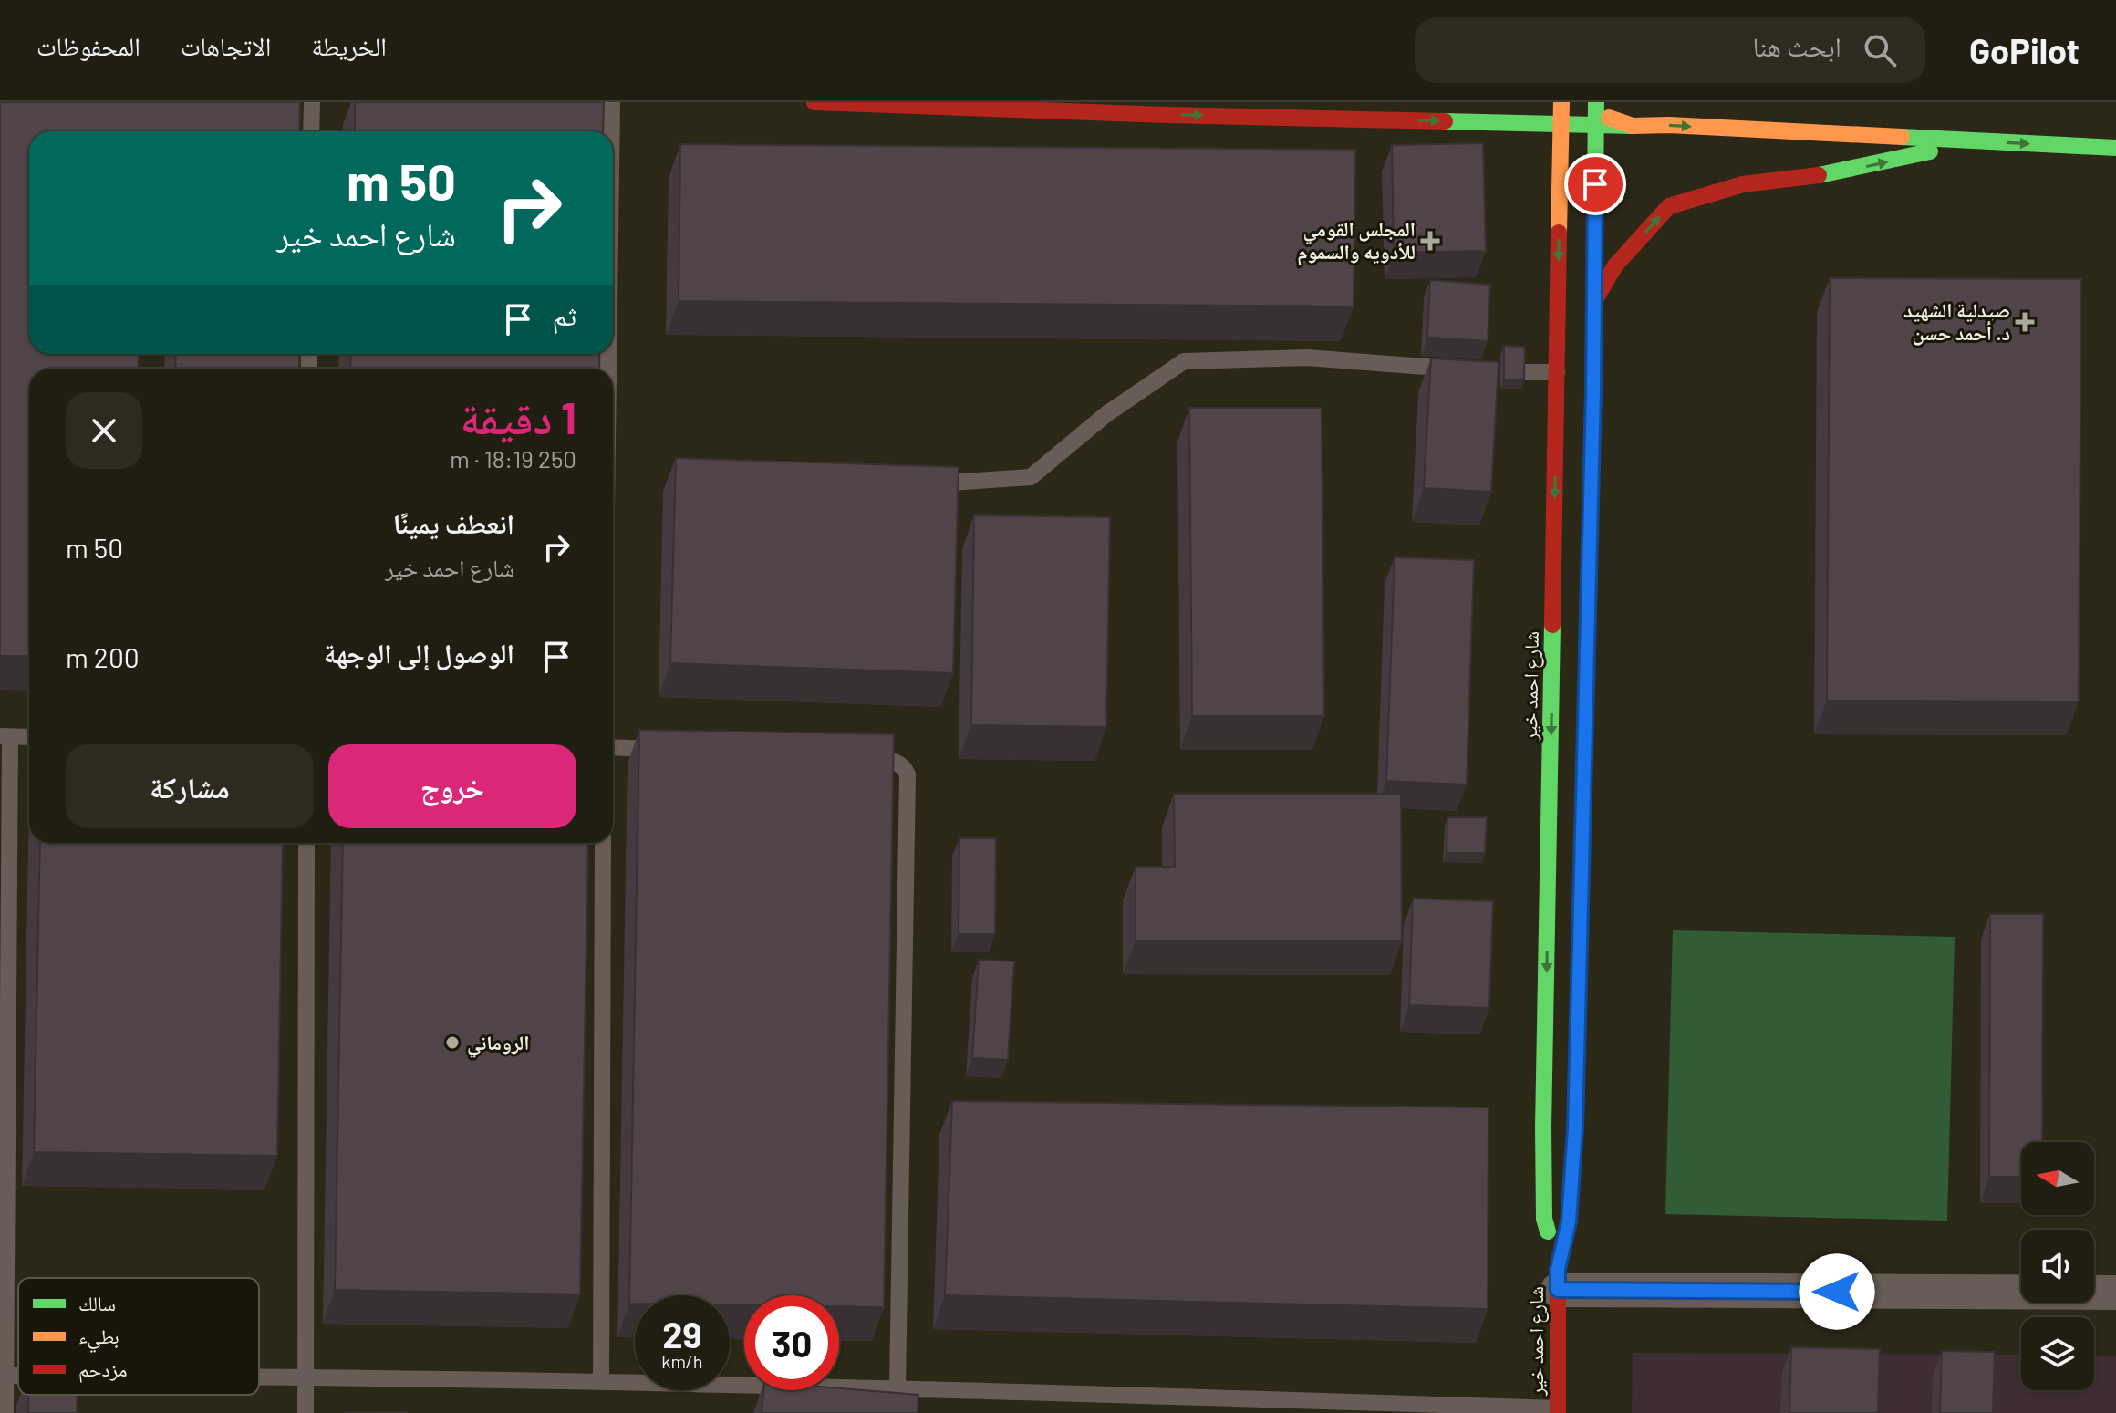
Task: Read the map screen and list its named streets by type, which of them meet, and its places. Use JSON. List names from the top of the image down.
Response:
{
  "streets": {
    "main road": ["شارع احمد خير"]
  },
  "places": {
    "health": ["المجلس القومي للأدويه والسموم", "صيدلية الشهيد د. أحمد حسن"],
    "other": ["الروماني"]
  },
  "legend": ["سالك", "بطيء", "مزدحم"],
  "north": "left",
  "page": {
    "header": "GoPilot",
    "search": "ابحث هنا",
    "nav": ["الخريطة", "الاتجاهات", "المحفوظات"],
    "turn": ["50 m", "شارع احمد خير"],
    "then": "ثم",
    "heading": ["1 دقيقة", "250 m · 18:19"],
    "list": [
      {
        "name": "انعطف يمينًا",
        "note": "شارع احمد خير",
        "value": "50 m"
      },
      {
        "name": "الوصول إلى الوجهة",
        "value": "200 m"
      }
    ],
    "buttons": ["خروج", "مشاركة"],
    "speed": "29 km/h",
    "limit": "30"
  }
}
